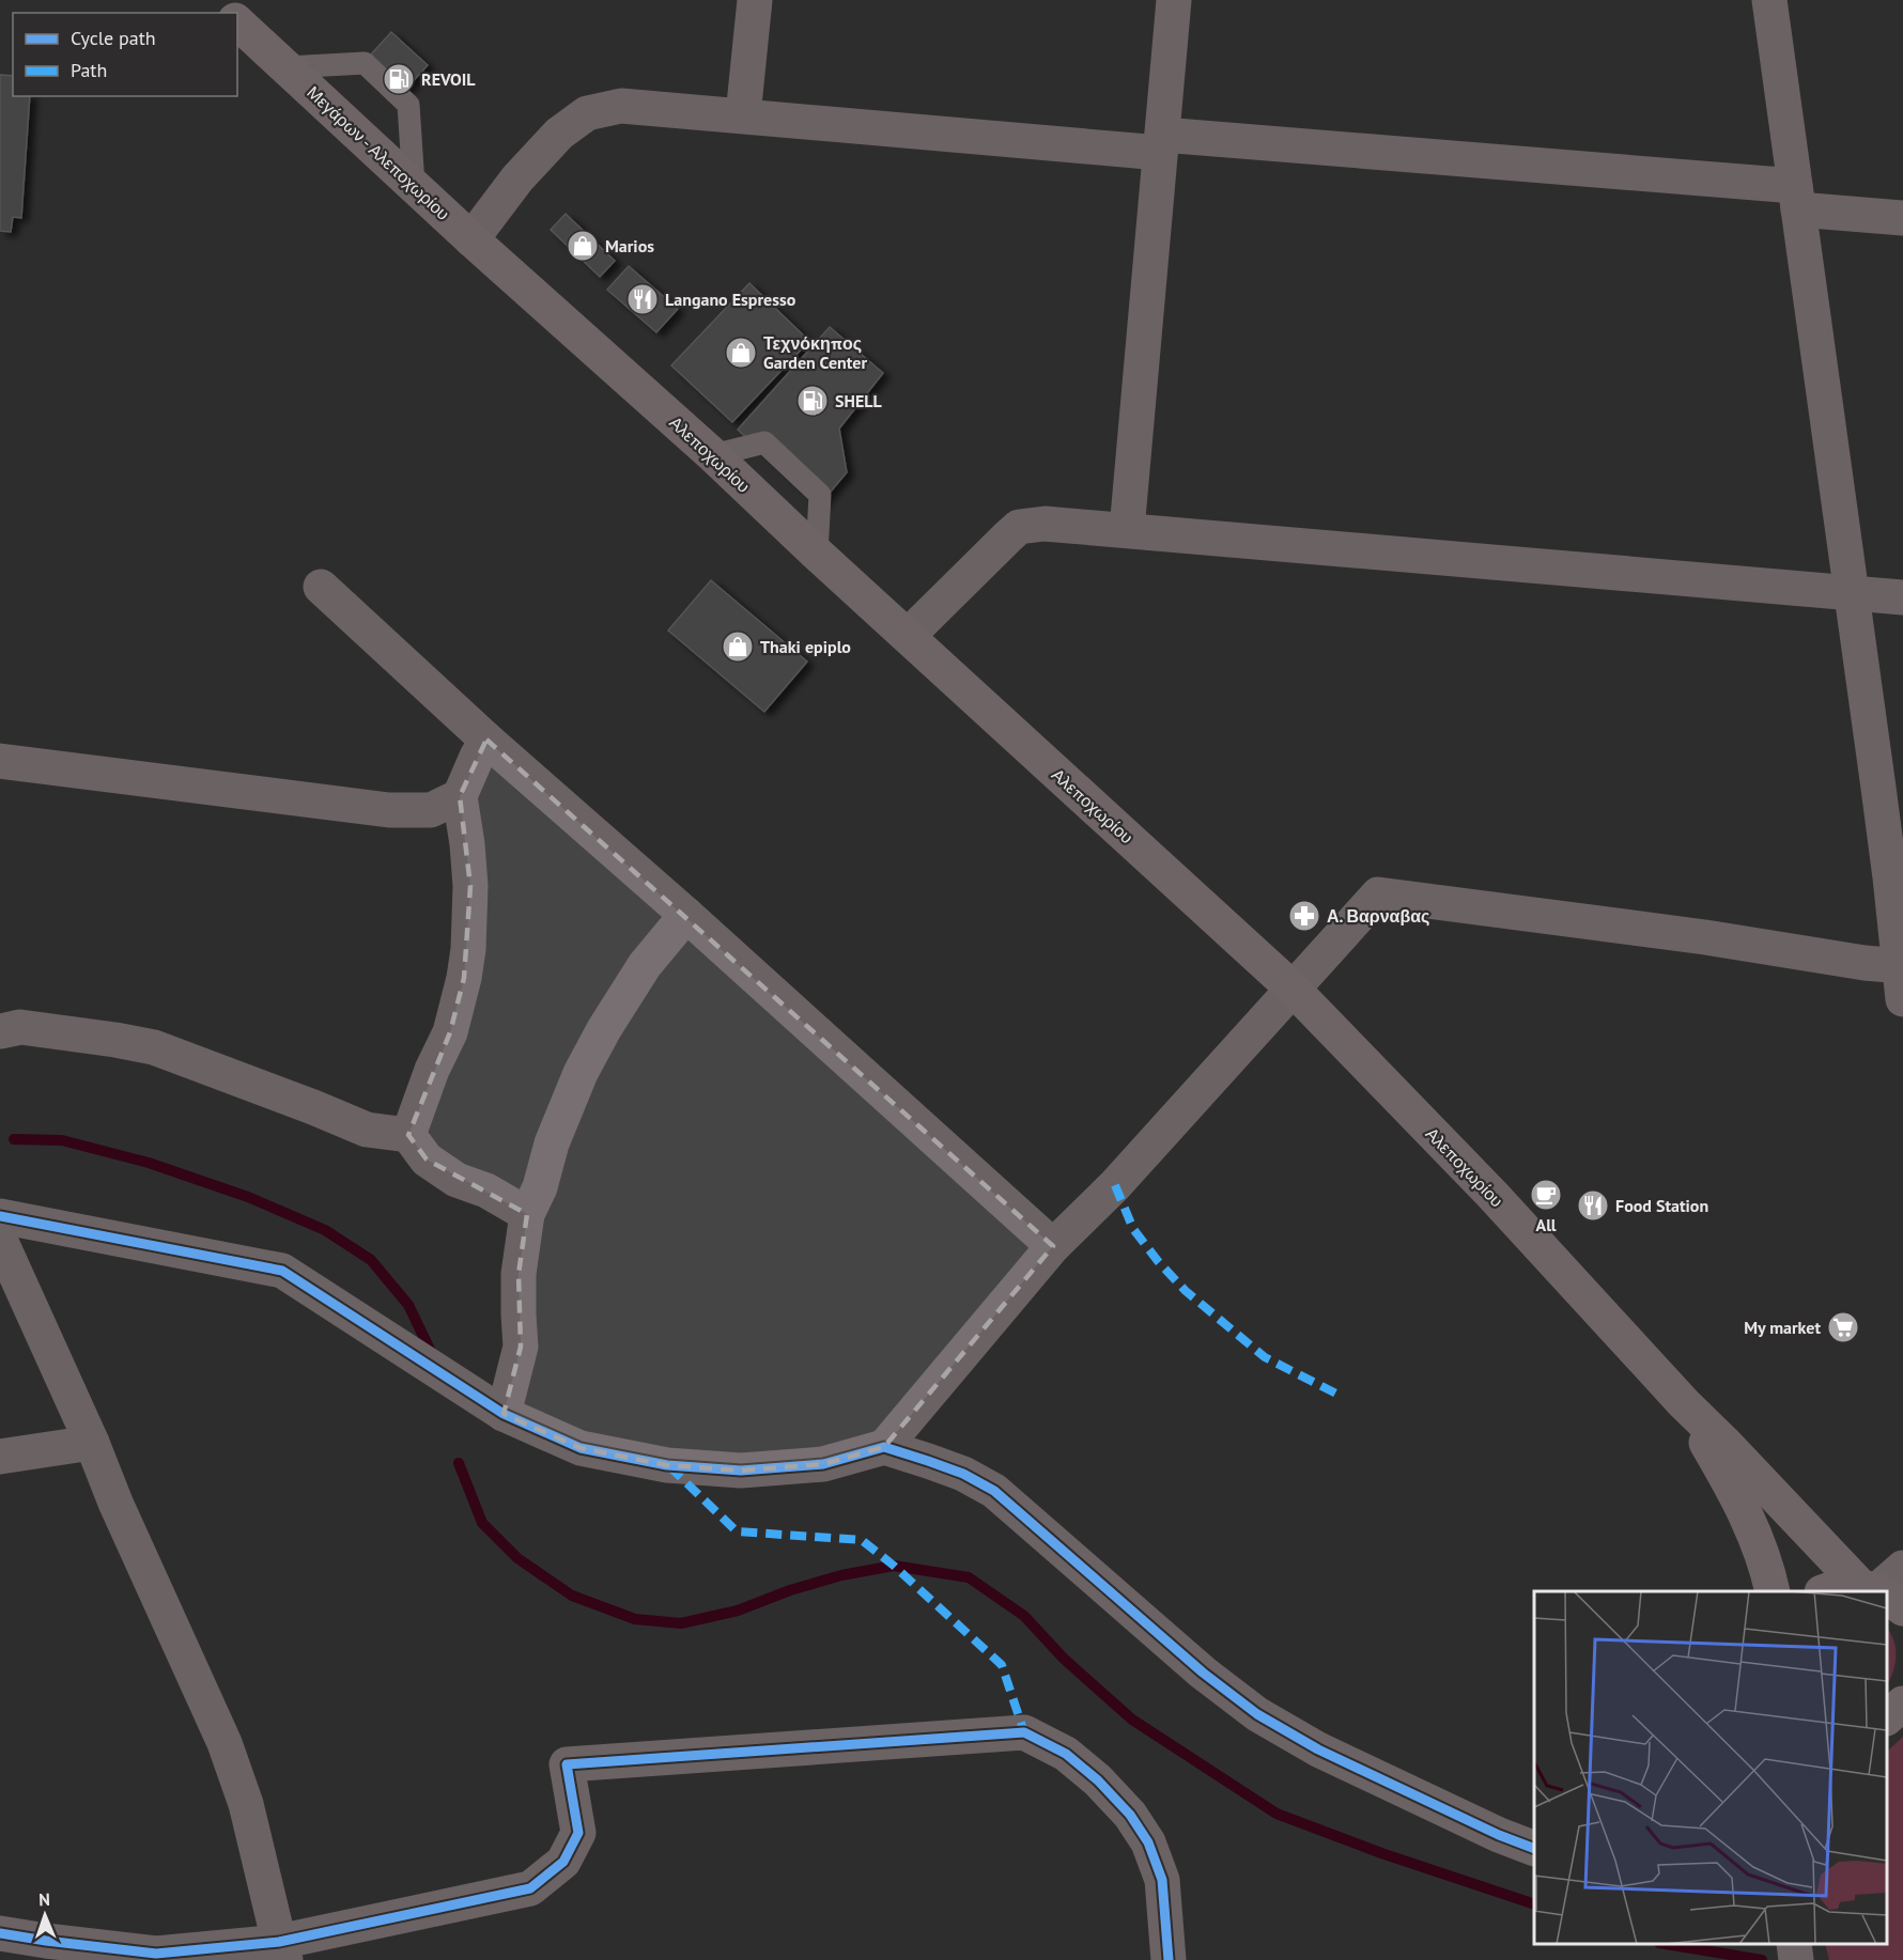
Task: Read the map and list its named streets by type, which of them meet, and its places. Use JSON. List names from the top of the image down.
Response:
{
  "streets": {
    "main road": ["Μεγάρων - Αλεποχωρίου", "Αλεποχωρίου"]
  },
  "crossings": [
    ["Μεγάρων - Αλεποχωρίου", "Αλεποχωρίου"]
  ],
  "places": {
    "fuel station": ["REVOIL", "SHELL"],
    "shop": ["Marios", "Τεχνόκηπος Garden Center", "Thaki epiplo"],
    "restaurant": ["Langano Espresso", "Food Station"],
    "pharmacy": ["Α. Βαρναβας"],
    "cafe": ["All"],
    "supermarket": ["My market"]
  },
  "legend": ["Cycle path", "Path"],
  "north": "top"
}
